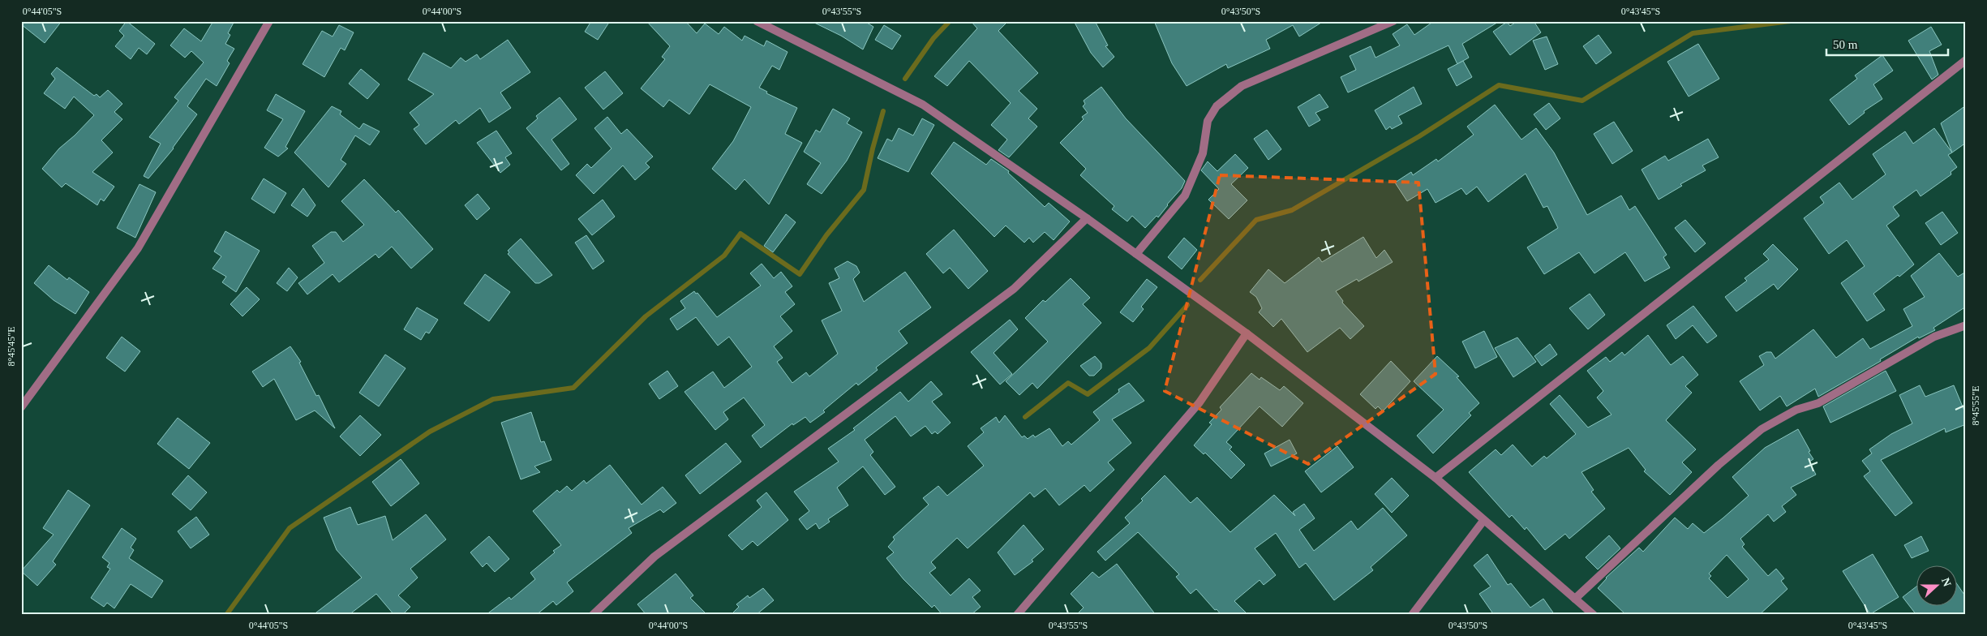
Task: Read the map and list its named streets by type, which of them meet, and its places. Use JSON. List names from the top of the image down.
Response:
{
  "scale_bar": "50 m",
  "north": "right",
  "coordinates": [
    "0°44'05\"S",
    "0°44'00\"S",
    "0°43'55\"S",
    "0°43'50\"S",
    "0°43'45\"S",
    "8°45'45\"E",
    "8°45'55\"E"
  ]
}
